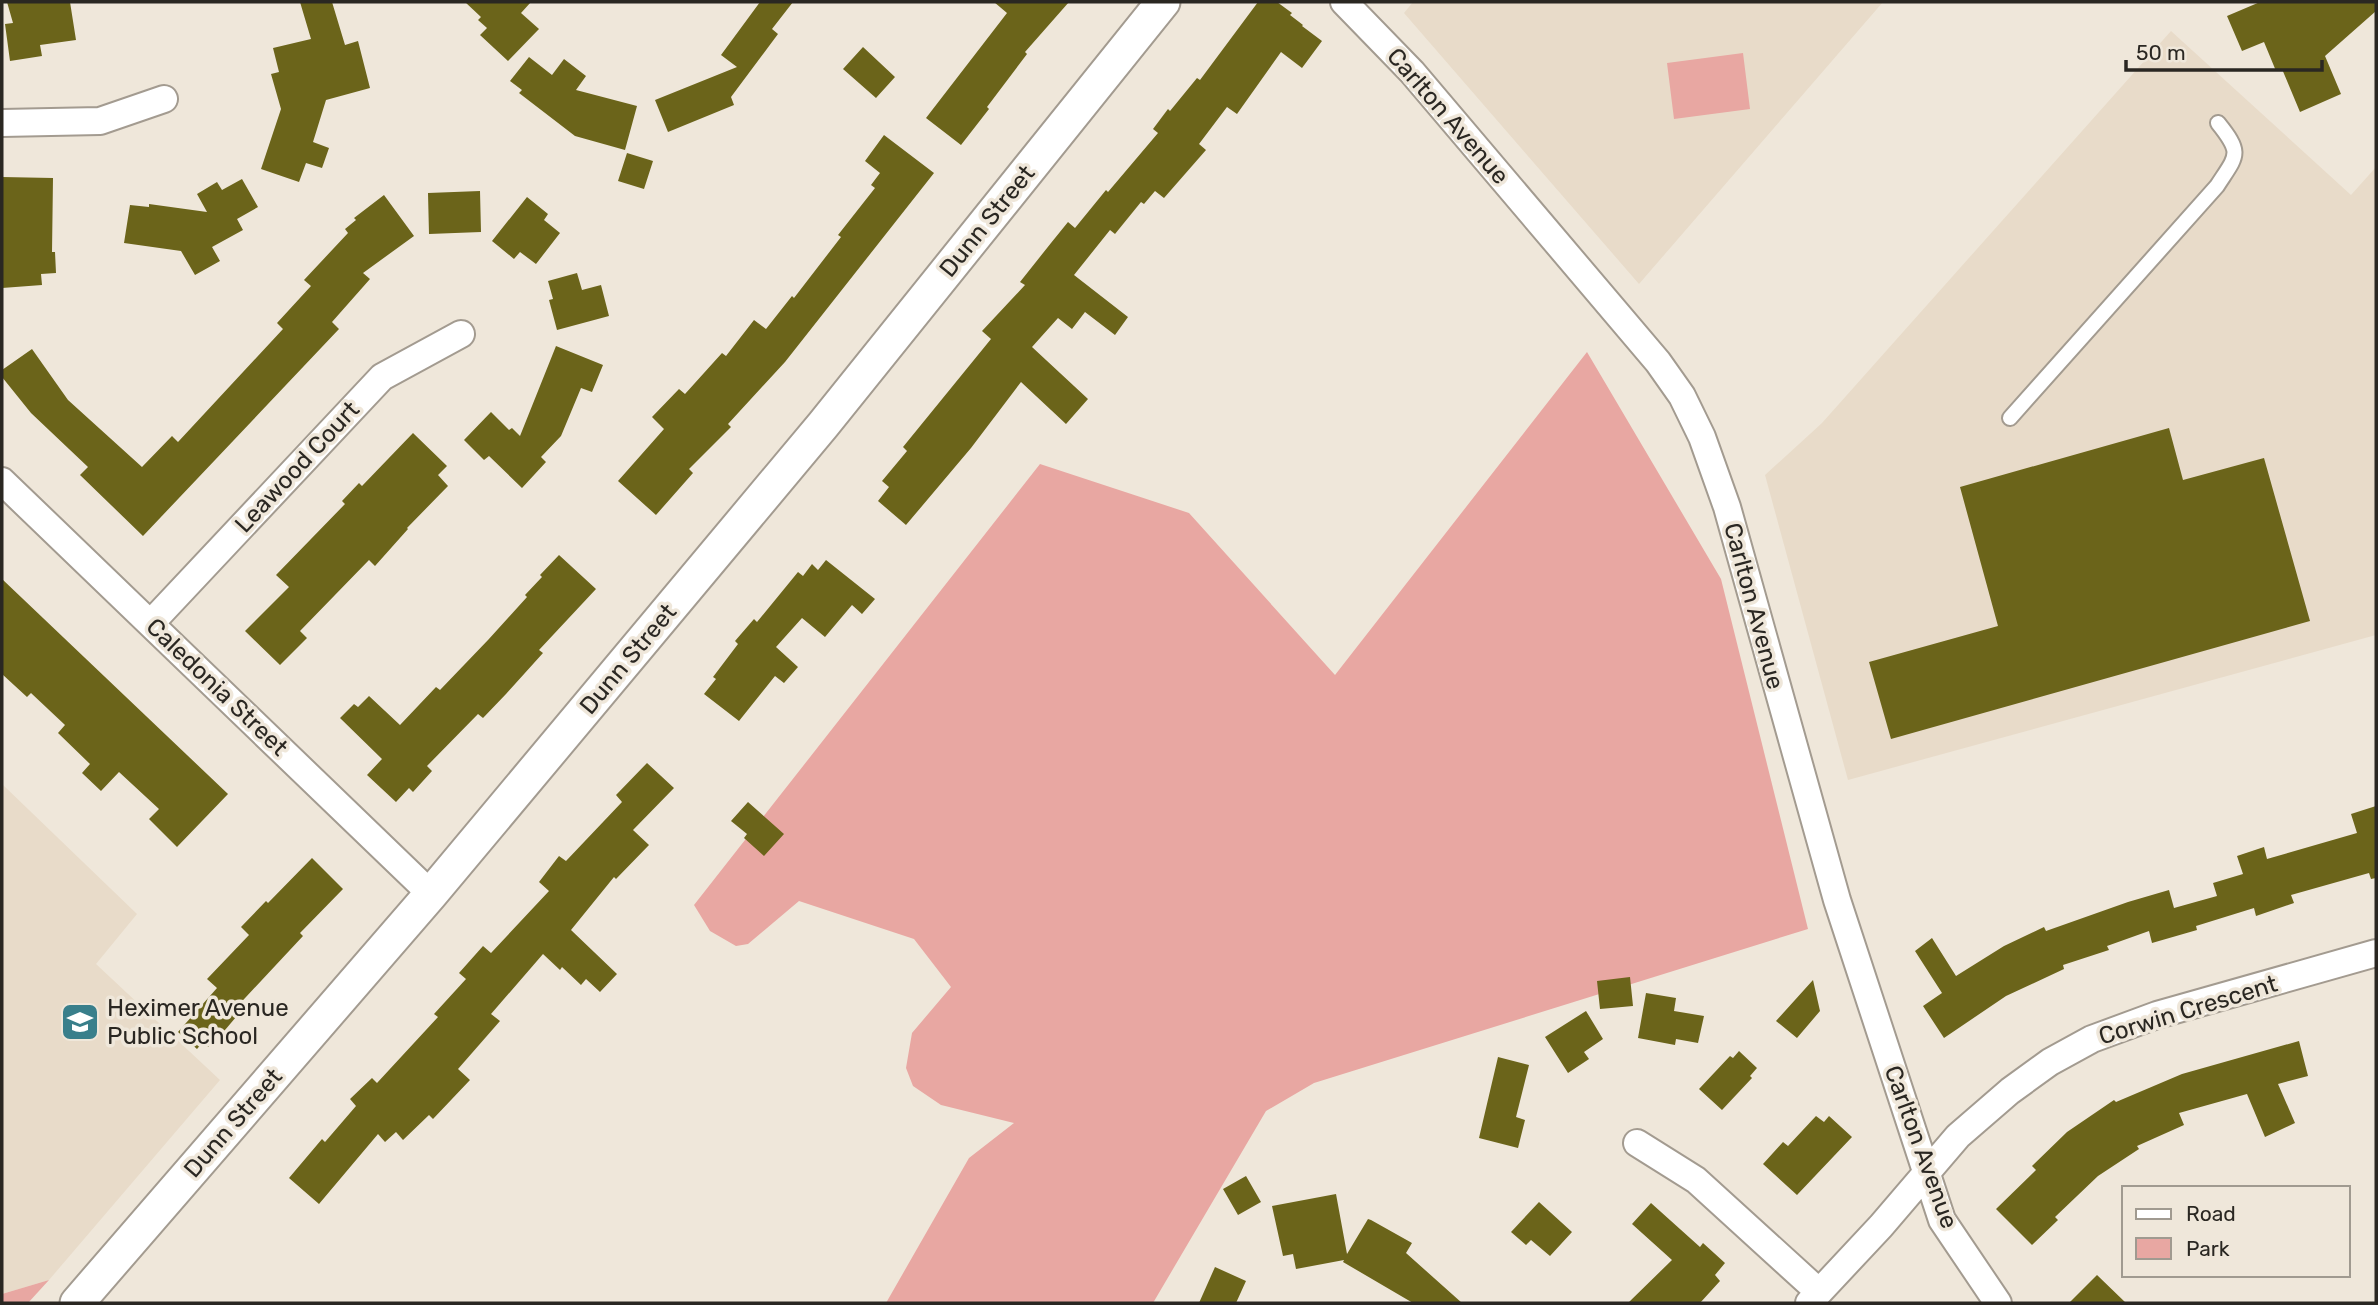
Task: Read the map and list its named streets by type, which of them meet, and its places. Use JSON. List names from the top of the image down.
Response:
{
  "streets": {
    "street": [
      "Carlton Avenue",
      "Dunn Street",
      "Leawood Court",
      "Caledonia Street",
      "Corwin Crescent"
    ]
  },
  "crossings": [
    ["Carlton Avenue", "Corwin Crescent"],
    ["Dunn Street", "Caledonia Street"],
    ["Leawood Court", "Caledonia Street"]
  ],
  "places": {
    "school or university": ["Heximer Avenue Public School"]
  },
  "legend": ["Road", "Park"],
  "scale_bar": "50 m"
}
